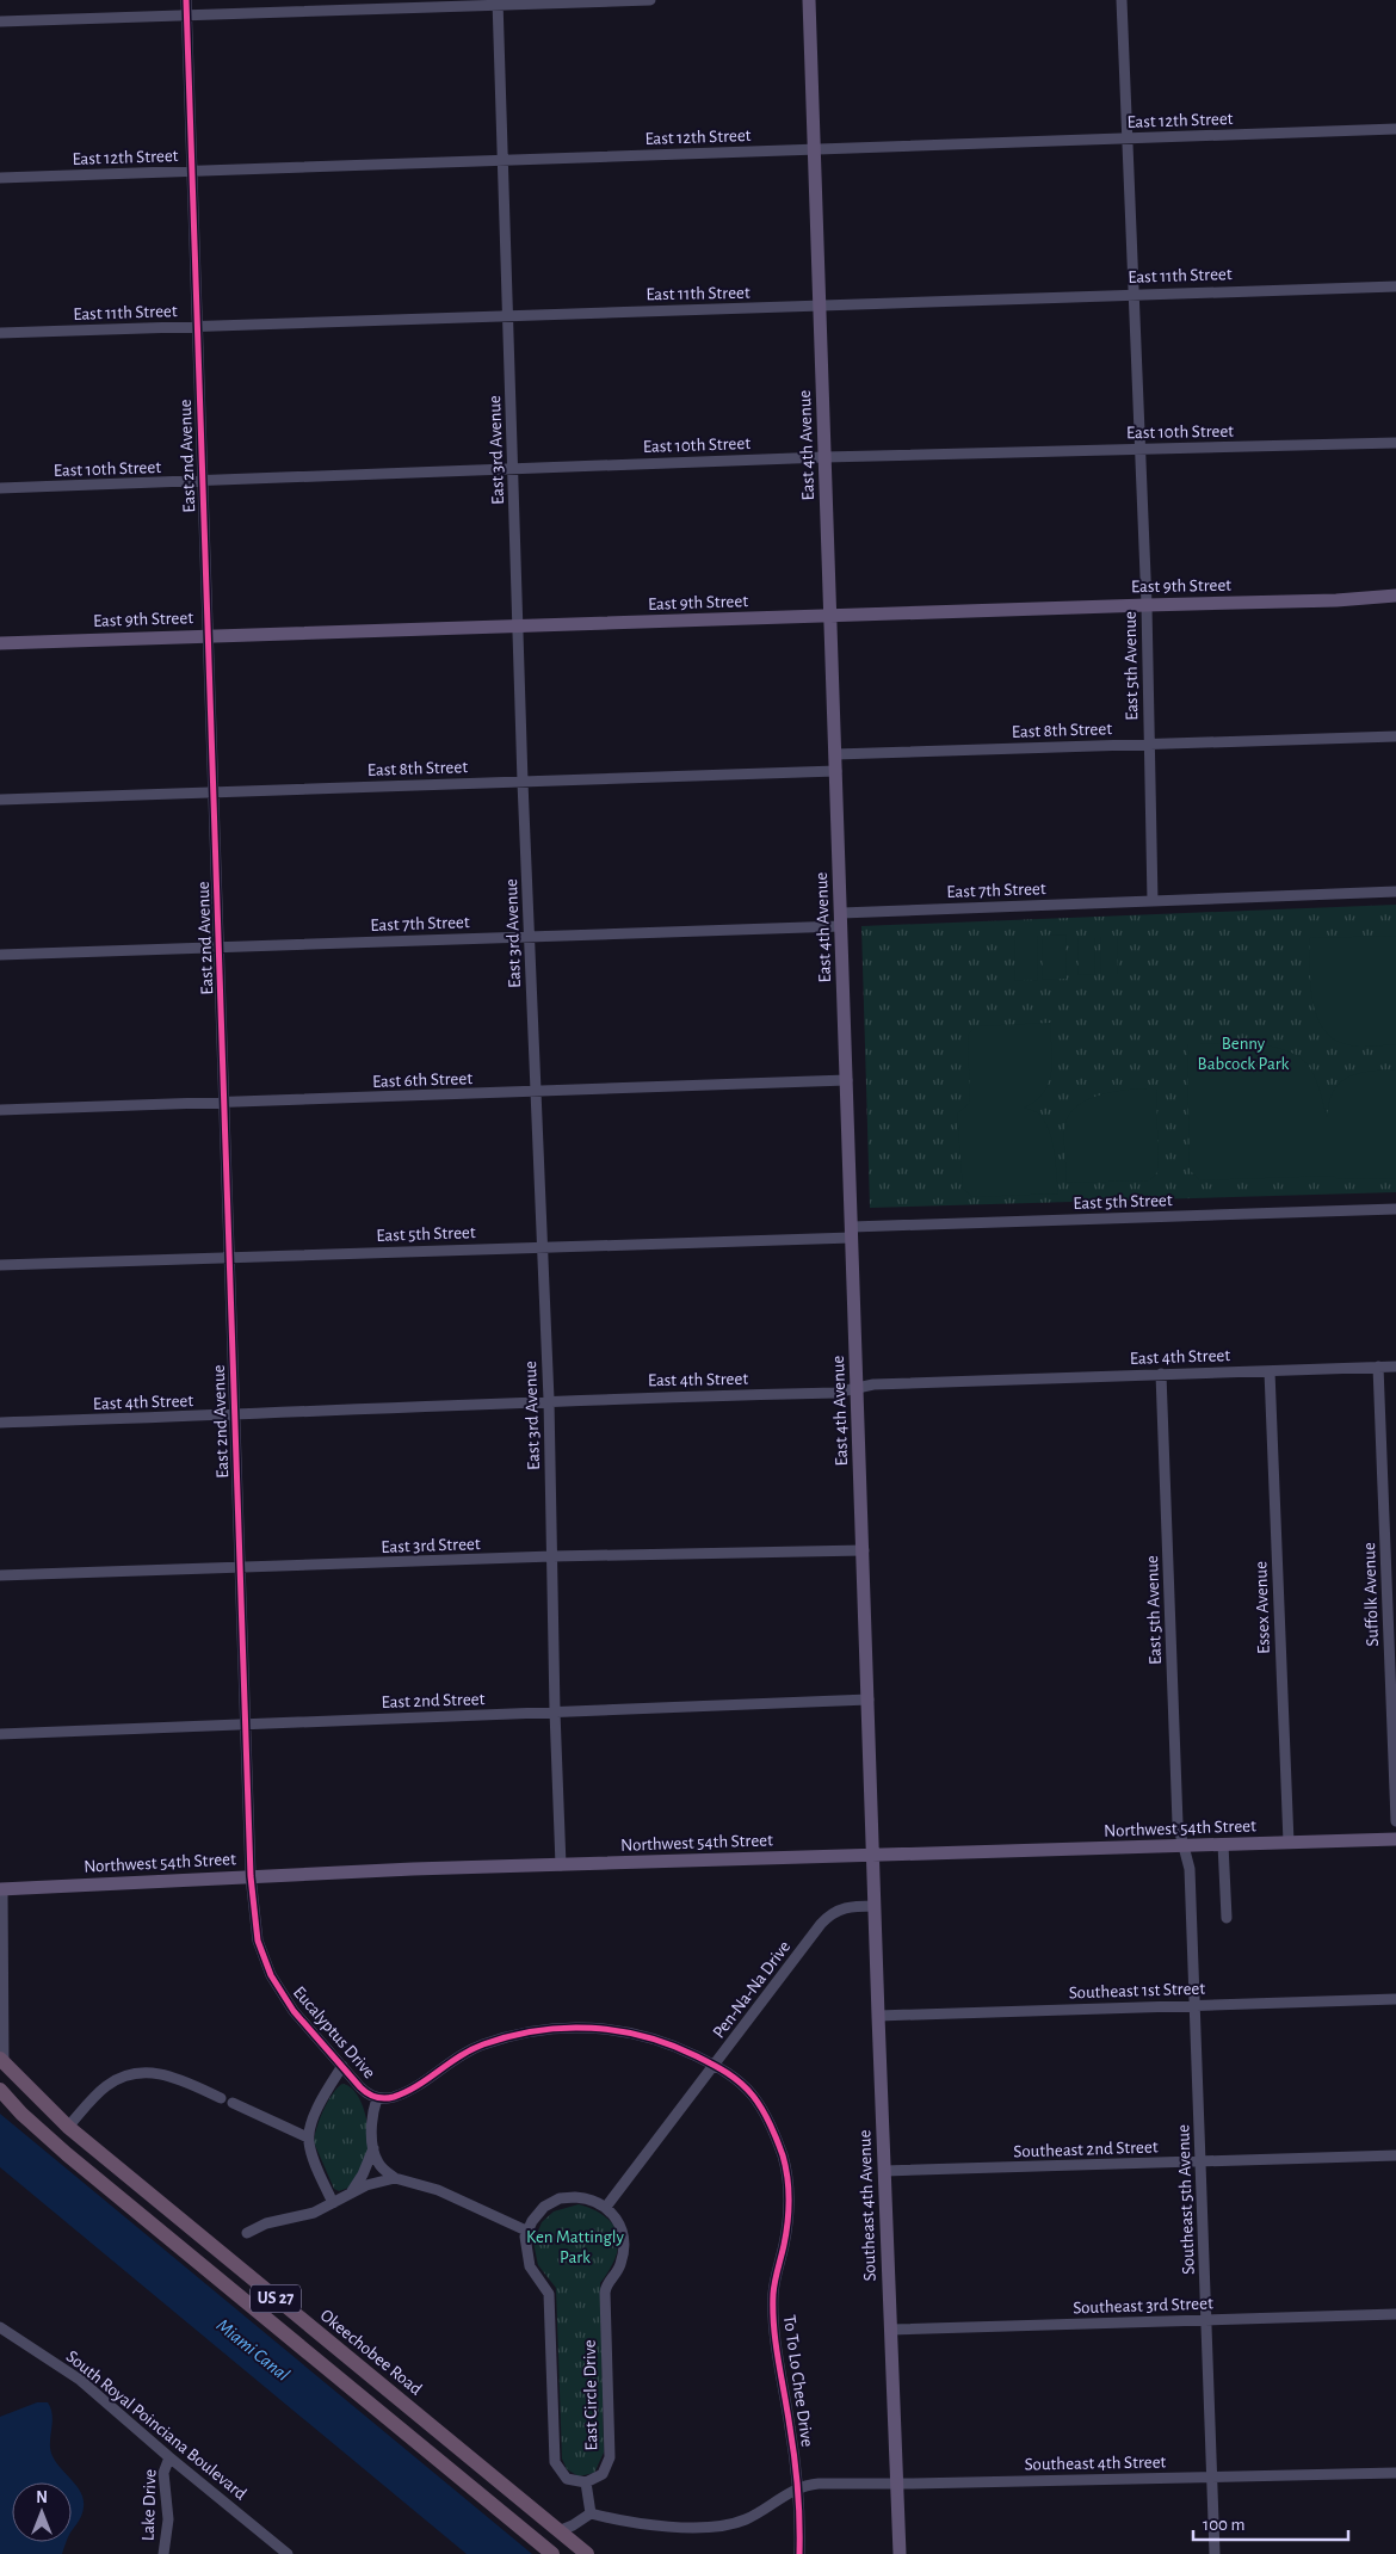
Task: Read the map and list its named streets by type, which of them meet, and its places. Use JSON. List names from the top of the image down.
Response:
{
  "streets": {
    "highway": ["US 27", "Okeechobee Road"],
    "main road": [
      "East 4th Avenue",
      "East 9th Street",
      "Northwest 54th Street",
      "Southeast 4th Avenue"
    ],
    "street": [
      "East 12th Street",
      "East 11th Street",
      "East 10th Street",
      "East 3rd Avenue",
      "East 2nd Avenue",
      "East 5th Avenue",
      "East 8th Street",
      "East 7th Street",
      "East 6th Street",
      "East 5th Street",
      "East 4th Street",
      "East 3rd Street",
      "Suffolk Avenue",
      "Essex Avenue",
      "East 2nd Street",
      "Pen-Na-Na Drive",
      "Southeast 1st Street",
      "Eucalyptus Drive",
      "Southeast 2nd Street",
      "Southeast 5th Avenue",
      "Southeast 3rd Street",
      "To To Lo Chee Drive",
      "East Circle Drive",
      "South Royal Poinciana Boulevard",
      "Southeast 4th Street",
      "Lake Drive"
    ]
  },
  "crossings": [
    ["East 12th Street", "East 4th Avenue"],
    ["East 12th Street", "East 3rd Avenue"],
    ["East 12th Street", "East 2nd Avenue"],
    ["East 12th Street", "East 5th Avenue"],
    ["East 11th Street", "East 4th Avenue"],
    ["East 11th Street", "East 3rd Avenue"],
    ["East 11th Street", "East 2nd Avenue"],
    ["East 11th Street", "East 5th Avenue"],
    ["East 10th Street", "East 4th Avenue"],
    ["East 10th Street", "East 3rd Avenue"],
    ["East 10th Street", "East 2nd Avenue"],
    ["East 10th Street", "East 5th Avenue"],
    ["East 4th Avenue", "East 9th Street"],
    ["East 4th Avenue", "East 8th Street"],
    ["East 4th Avenue", "East 7th Street"],
    ["East 4th Avenue", "East 6th Street"],
    ["East 4th Avenue", "East 5th Street"],
    ["East 4th Avenue", "East 4th Street"],
    ["East 4th Avenue", "East 3rd Street"],
    ["East 4th Avenue", "East 2nd Street"],
    ["East 4th Avenue", "Northwest 54th Street"],
    ["East 4th Avenue", "Southeast 4th Avenue"],
    ["East 3rd Avenue", "East 9th Street"],
    ["East 3rd Avenue", "East 8th Street"],
    ["East 3rd Avenue", "East 7th Street"],
    ["East 3rd Avenue", "East 6th Street"],
    ["East 3rd Avenue", "East 5th Street"],
    ["East 3rd Avenue", "East 4th Street"],
    ["East 3rd Avenue", "East 3rd Street"],
    ["East 3rd Avenue", "East 2nd Street"],
    ["East 3rd Avenue", "Northwest 54th Street"],
    ["East 2nd Avenue", "East 9th Street"],
    ["East 2nd Avenue", "East 8th Street"],
    ["East 2nd Avenue", "East 7th Street"],
    ["East 2nd Avenue", "East 6th Street"],
    ["East 2nd Avenue", "East 5th Street"],
    ["East 2nd Avenue", "East 4th Street"],
    ["East 2nd Avenue", "East 3rd Street"],
    ["East 2nd Avenue", "East 2nd Street"],
    ["East 2nd Avenue", "Northwest 54th Street"],
    ["East 2nd Avenue", "Eucalyptus Drive"],
    ["East 9th Street", "East 5th Avenue"],
    ["East 5th Avenue", "East 8th Street"],
    ["East 5th Avenue", "East 7th Street"],
    ["East 5th Avenue", "East 4th Street"],
    ["East 5th Avenue", "Northwest 54th Street"],
    ["East 5th Avenue", "Southeast 5th Avenue"],
    ["East 4th Street", "Suffolk Avenue"],
    ["East 4th Street", "Essex Avenue"],
    ["Essex Avenue", "Northwest 54th Street"],
    ["Northwest 54th Street", "Eucalyptus Drive"],
    ["Northwest 54th Street", "Southeast 5th Avenue"],
    ["Northwest 54th Street", "Southeast 4th Avenue"],
    ["Pen-Na-Na Drive", "Southeast 4th Avenue"],
    ["Pen-Na-Na Drive", "To To Lo Chee Drive"],
    ["Pen-Na-Na Drive", "East Circle Drive"],
    ["Southeast 1st Street", "Southeast 5th Avenue"],
    ["Southeast 1st Street", "Southeast 4th Avenue"],
    ["Eucalyptus Drive", "To To Lo Chee Drive"],
    ["Southeast 2nd Street", "Southeast 5th Avenue"],
    ["Southeast 2nd Street", "Southeast 4th Avenue"],
    ["Southeast 5th Avenue", "Southeast 3rd Street"],
    ["Southeast 5th Avenue", "Southeast 4th Street"],
    ["Southeast 4th Avenue", "Southeast 3rd Street"],
    ["Southeast 4th Avenue", "Southeast 4th Street"],
    ["To To Lo Chee Drive", "Southeast 4th Street"],
    ["South Royal Poinciana Boulevard", "Lake Drive"]
  ],
  "water": ["Miami Canal"],
  "parks": ["Benny Babcock Park", "Ken Mattingly Park"],
  "scale_bar": "100 m",
  "north": "top"
}
